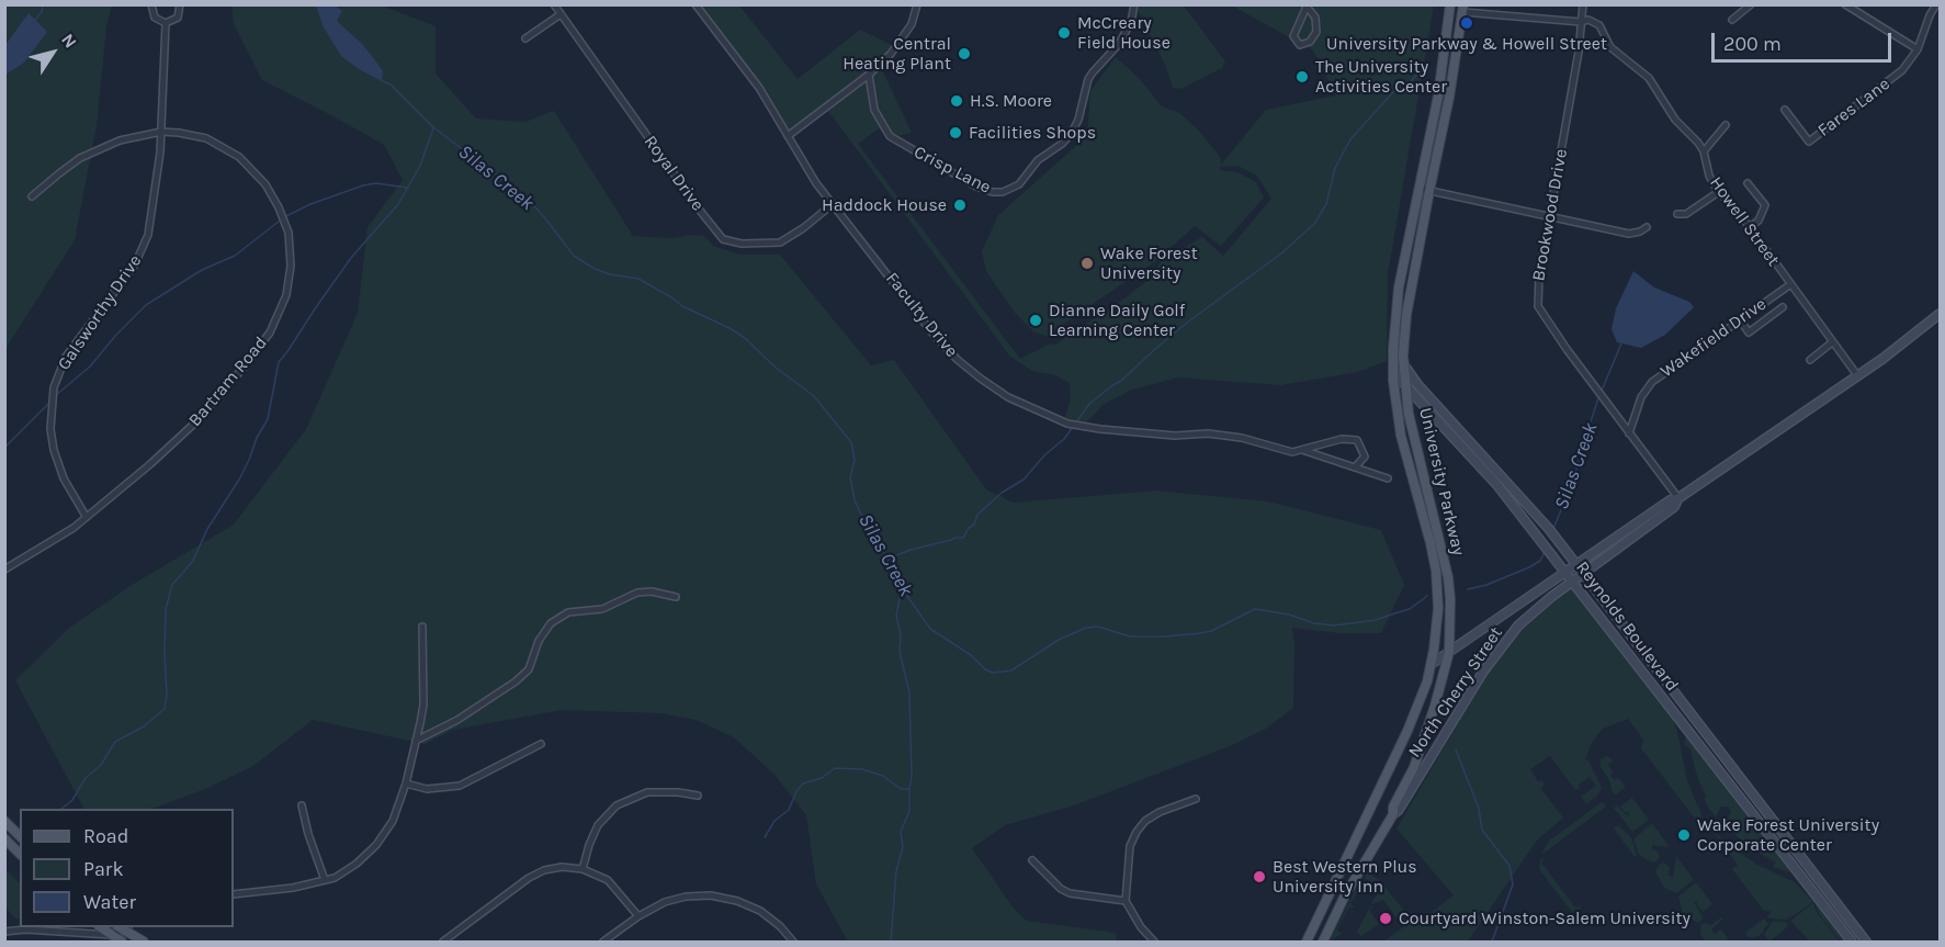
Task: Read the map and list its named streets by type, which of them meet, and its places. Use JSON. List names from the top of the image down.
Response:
{
  "streets": {
    "main road": ["University Parkway", "Reynolds Boulevard", "North Cherry Street"],
    "street": [
      "Fares Lane",
      "Crisp Lane",
      "Royal Drive",
      "Brookwood Drive",
      "Howell Street",
      "Galsworthy Drive",
      "Faculty Drive",
      "Wakefield Drive",
      "Bartram Road"
    ]
  },
  "crossings": [
    ["Royal Drive", "Faculty Drive"],
    ["Brookwood Drive", "Howell Street"],
    ["Brookwood Drive", "Wakefield Drive"],
    ["Brookwood Drive", "North Cherry Street"],
    ["Howell Street", "Wakefield Drive"],
    ["Howell Street", "University Parkway"],
    ["Howell Street", "North Cherry Street"],
    ["Galsworthy Drive", "Bartram Road"],
    ["University Parkway", "Reynolds Boulevard"],
    ["University Parkway", "North Cherry Street"],
    ["Reynolds Boulevard", "North Cherry Street"]
  ],
  "water": ["Silas Creek"],
  "places": [
    "University Parkway & Howell Street",
    "McCreary Field House",
    "Central Heating Plant",
    "The University Activities Center",
    "H.S. Moore",
    "Facilities Shops",
    "Haddock House",
    "Wake Forest University",
    "Dianne Daily Golf Learning Center",
    "Wake Forest University Corporate Center",
    "Best Western Plus University Inn",
    "Courtyard Winston-Salem University"
  ],
  "legend": ["Road", "Park", "Water"],
  "scale_bar": "200 m",
  "north": "top right"
}
